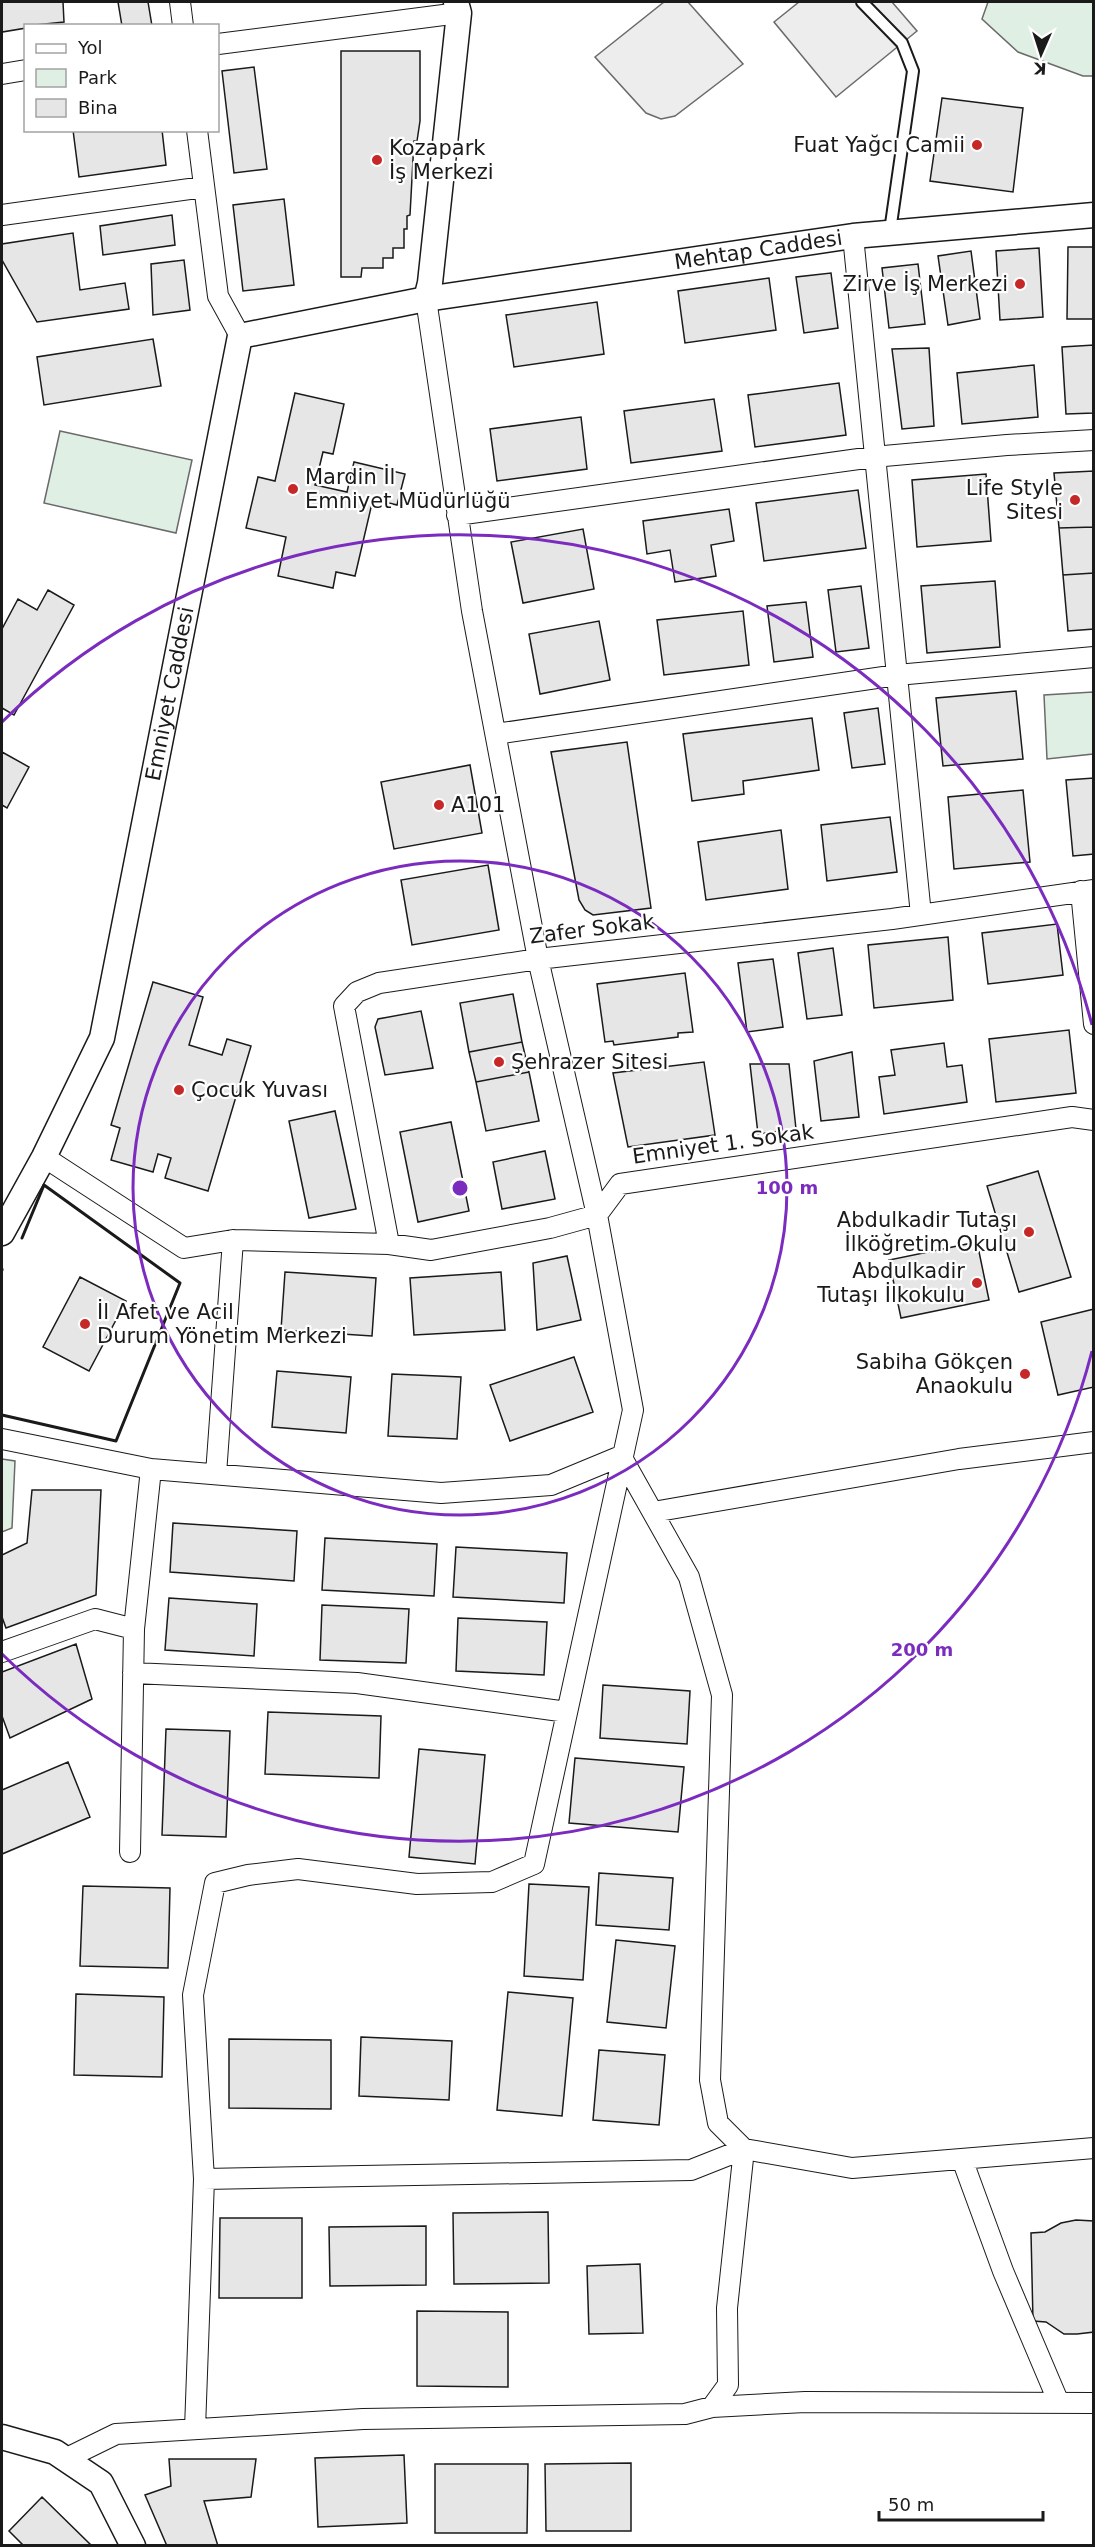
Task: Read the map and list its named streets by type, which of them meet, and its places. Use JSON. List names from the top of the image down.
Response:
{
  "streets": {
    "street": [
      "Mehtap Caddesi",
      "Emniyet Caddesi",
      "Zafer Sokak",
      "Emniyet 1. Sokak"
    ]
  },
  "places": [
    "Fuat Yağcı Camii",
    "Kozapark İş Merkezi",
    "Zirve İş Merkezi",
    "Mardin İl Emniyet Müdürlüğü",
    "Life Style Sitesi",
    "A101",
    "Şehrazer Sitesi",
    "Çocuk Yuvası",
    "Abdulkadir Tutaşı İlköğretim Okulu",
    "Abdulkadir Tutaşı İlkokulu",
    "İl Afet ve Acil Durum Yönetim Merkezi",
    "Sabiha Gökçen Anaokulu"
  ],
  "legend": ["Yol", "Park", "Bina"],
  "scale_bar": "50 m",
  "north": "bottom",
  "rings": ["100 m", "200 m"]
}
